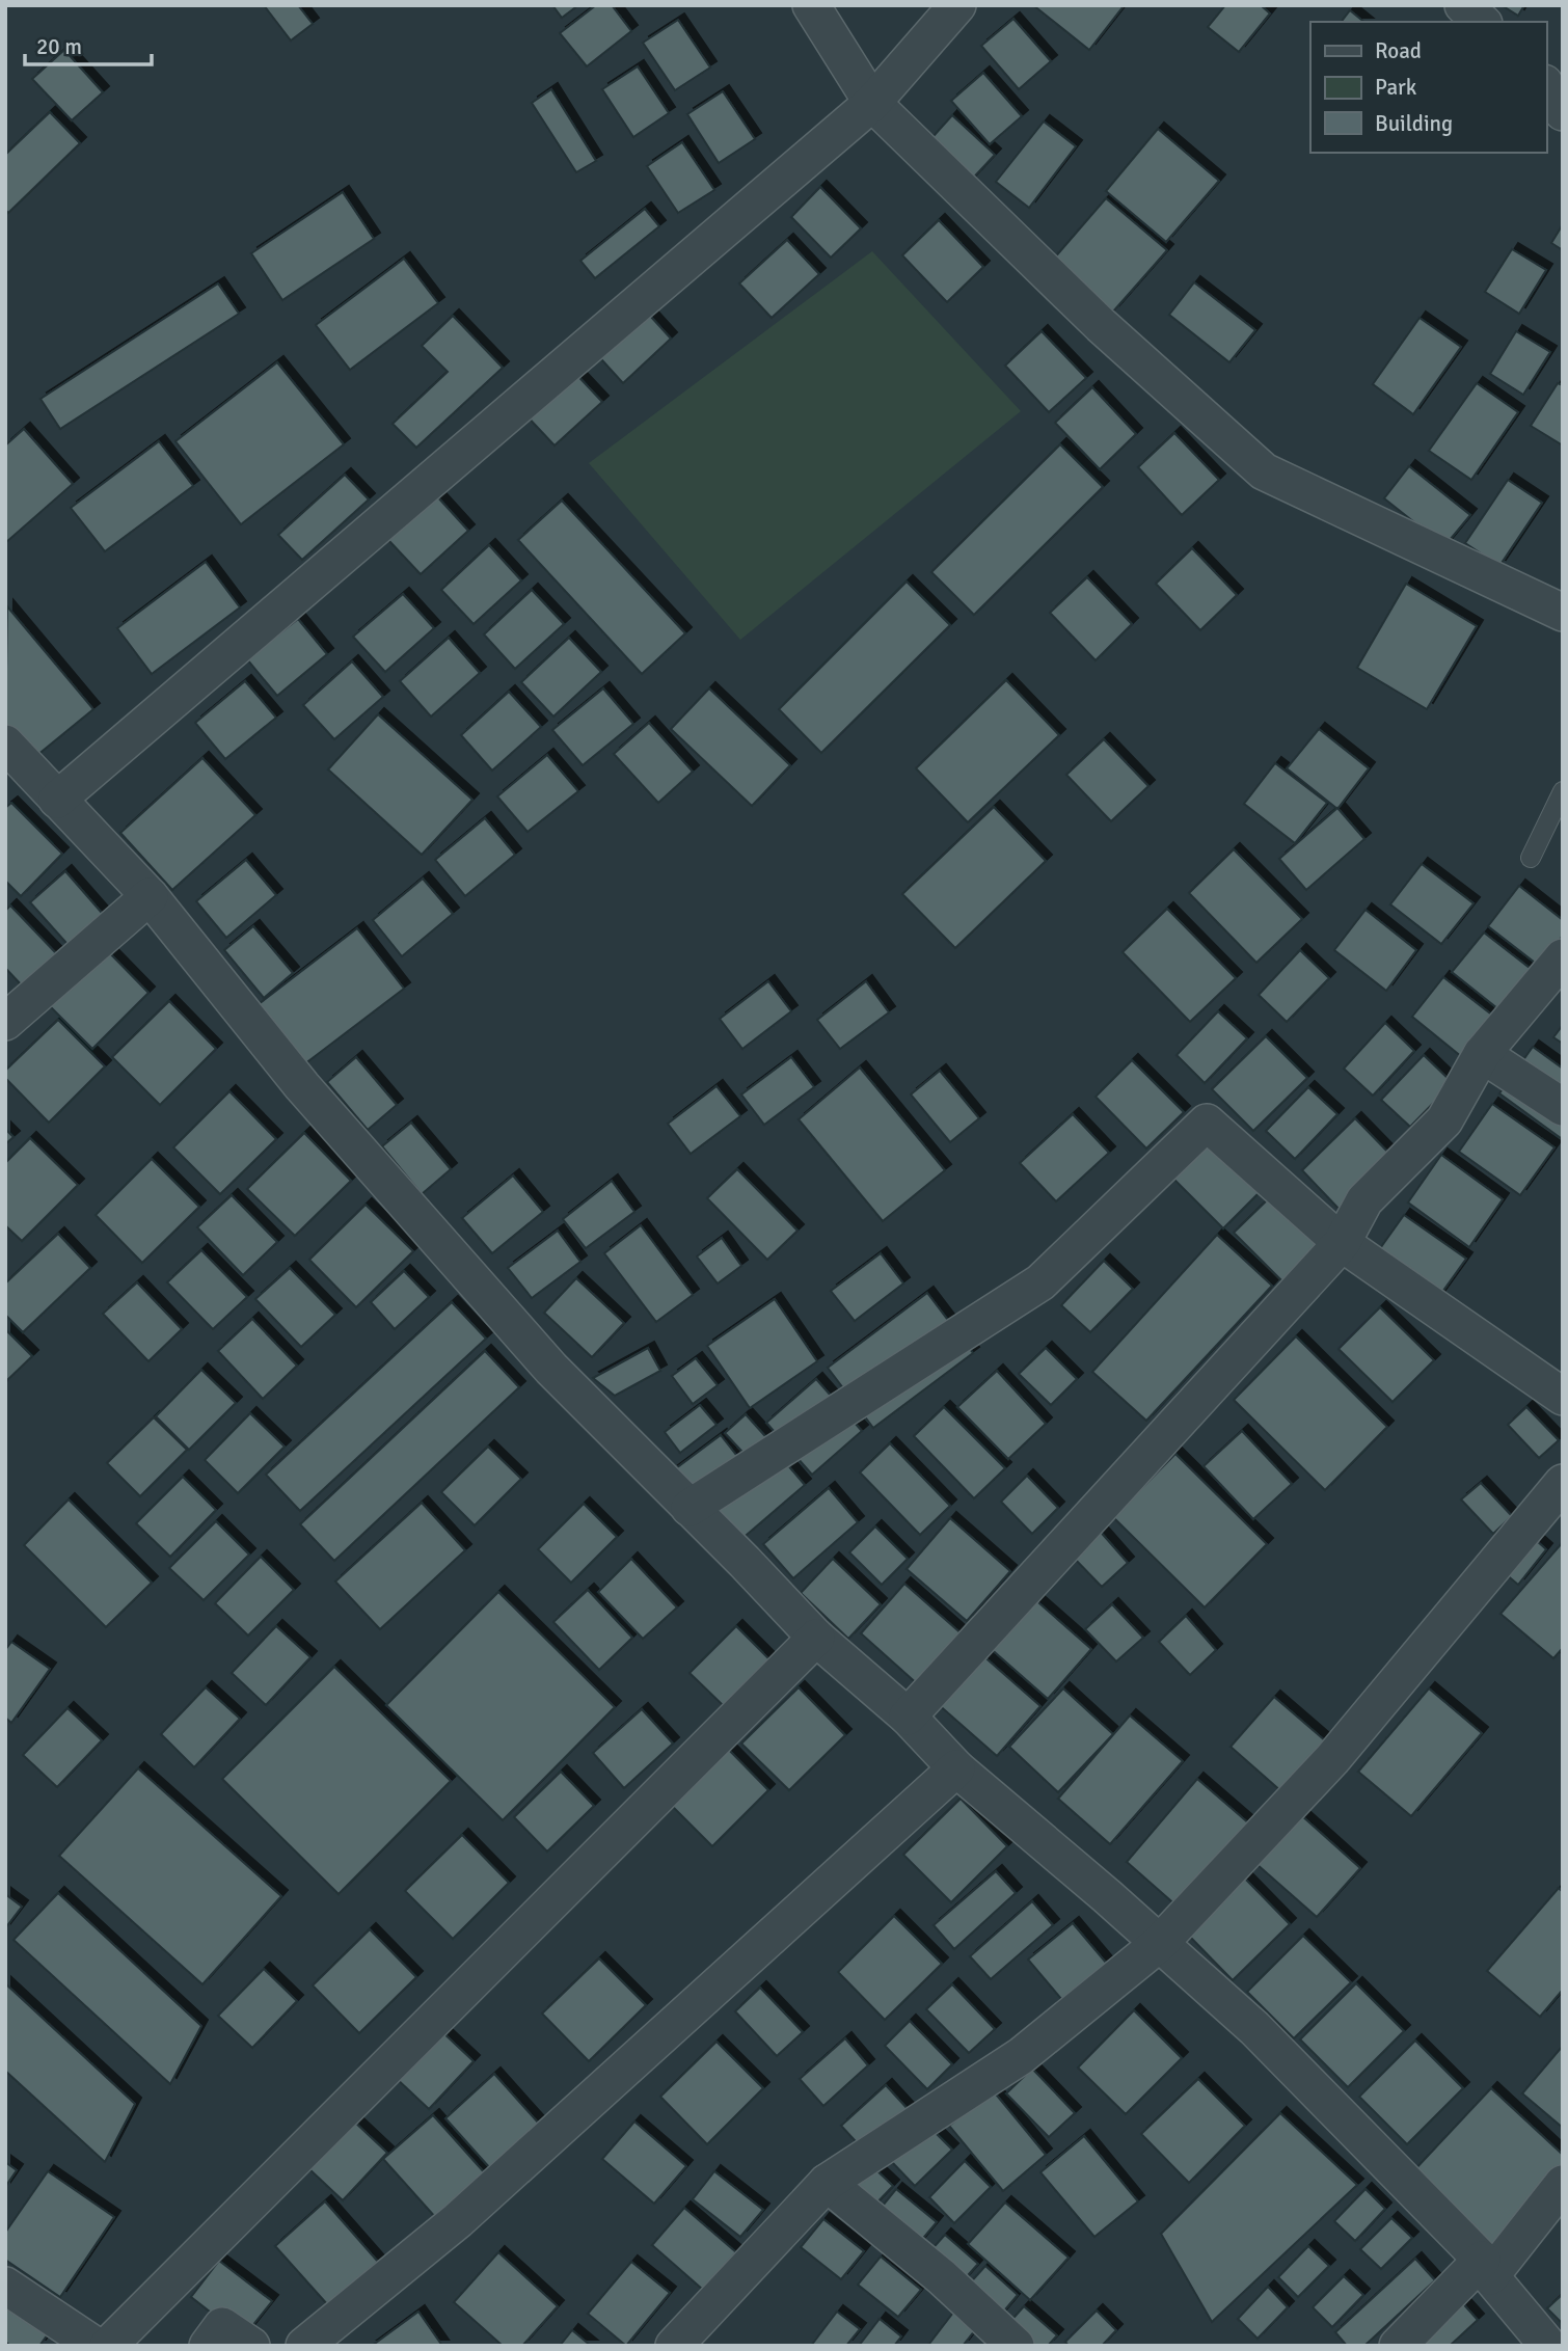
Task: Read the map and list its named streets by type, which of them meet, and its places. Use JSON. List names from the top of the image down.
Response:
{
  "legend": ["Road", "Park", "Building"],
  "scale_bar": "20 m"
}
